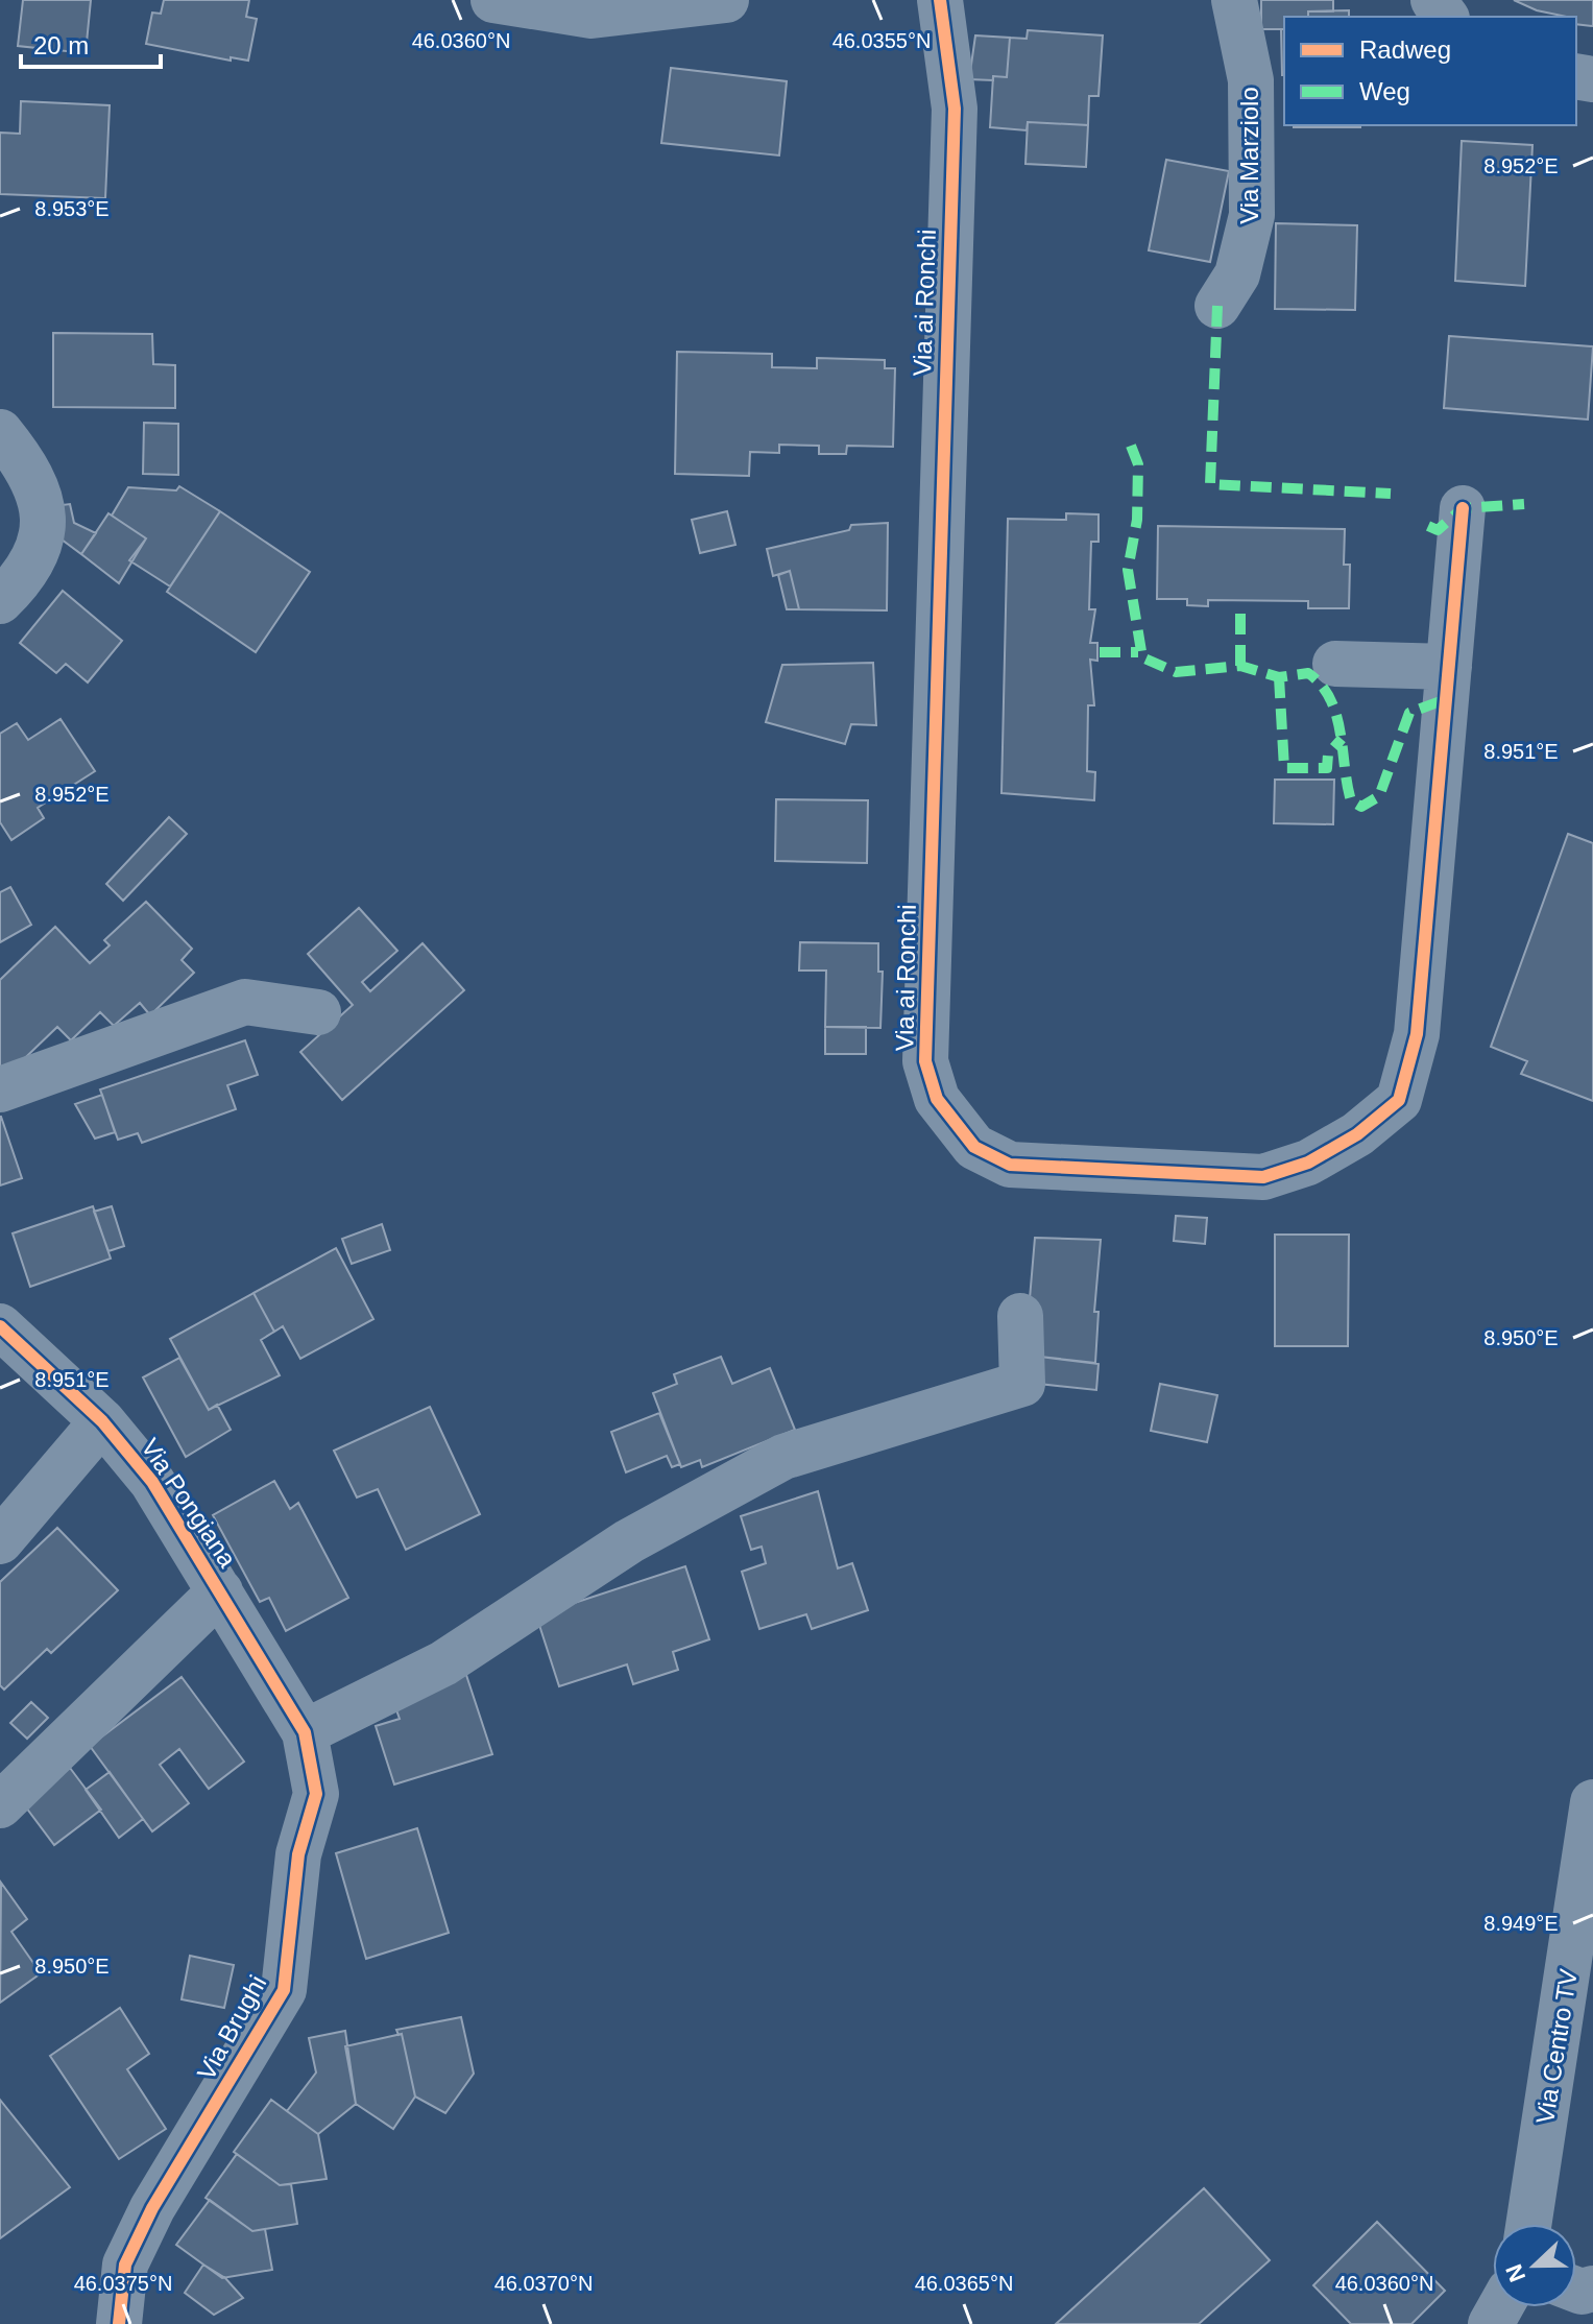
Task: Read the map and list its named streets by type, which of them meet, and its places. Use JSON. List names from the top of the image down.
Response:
{
  "streets": {
    "street": [
      "Via Marziolo",
      "Via ai Ronchi",
      "Via Pongiana",
      "Via Brughi",
      "Via Centro TV"
    ]
  },
  "crossings": [
    ["Via Pongiana", "Via Brughi"]
  ],
  "legend": ["Radweg", "Weg"],
  "scale_bar": "20 m",
  "north": "left",
  "coordinates": [
    "46.0360°N",
    "46.0355°N",
    "8.952°E",
    "8.953°E",
    "8.951°E",
    "8.950°E",
    "8.949°E",
    "46.0375°N",
    "46.0370°N",
    "46.0365°N"
  ]
}
